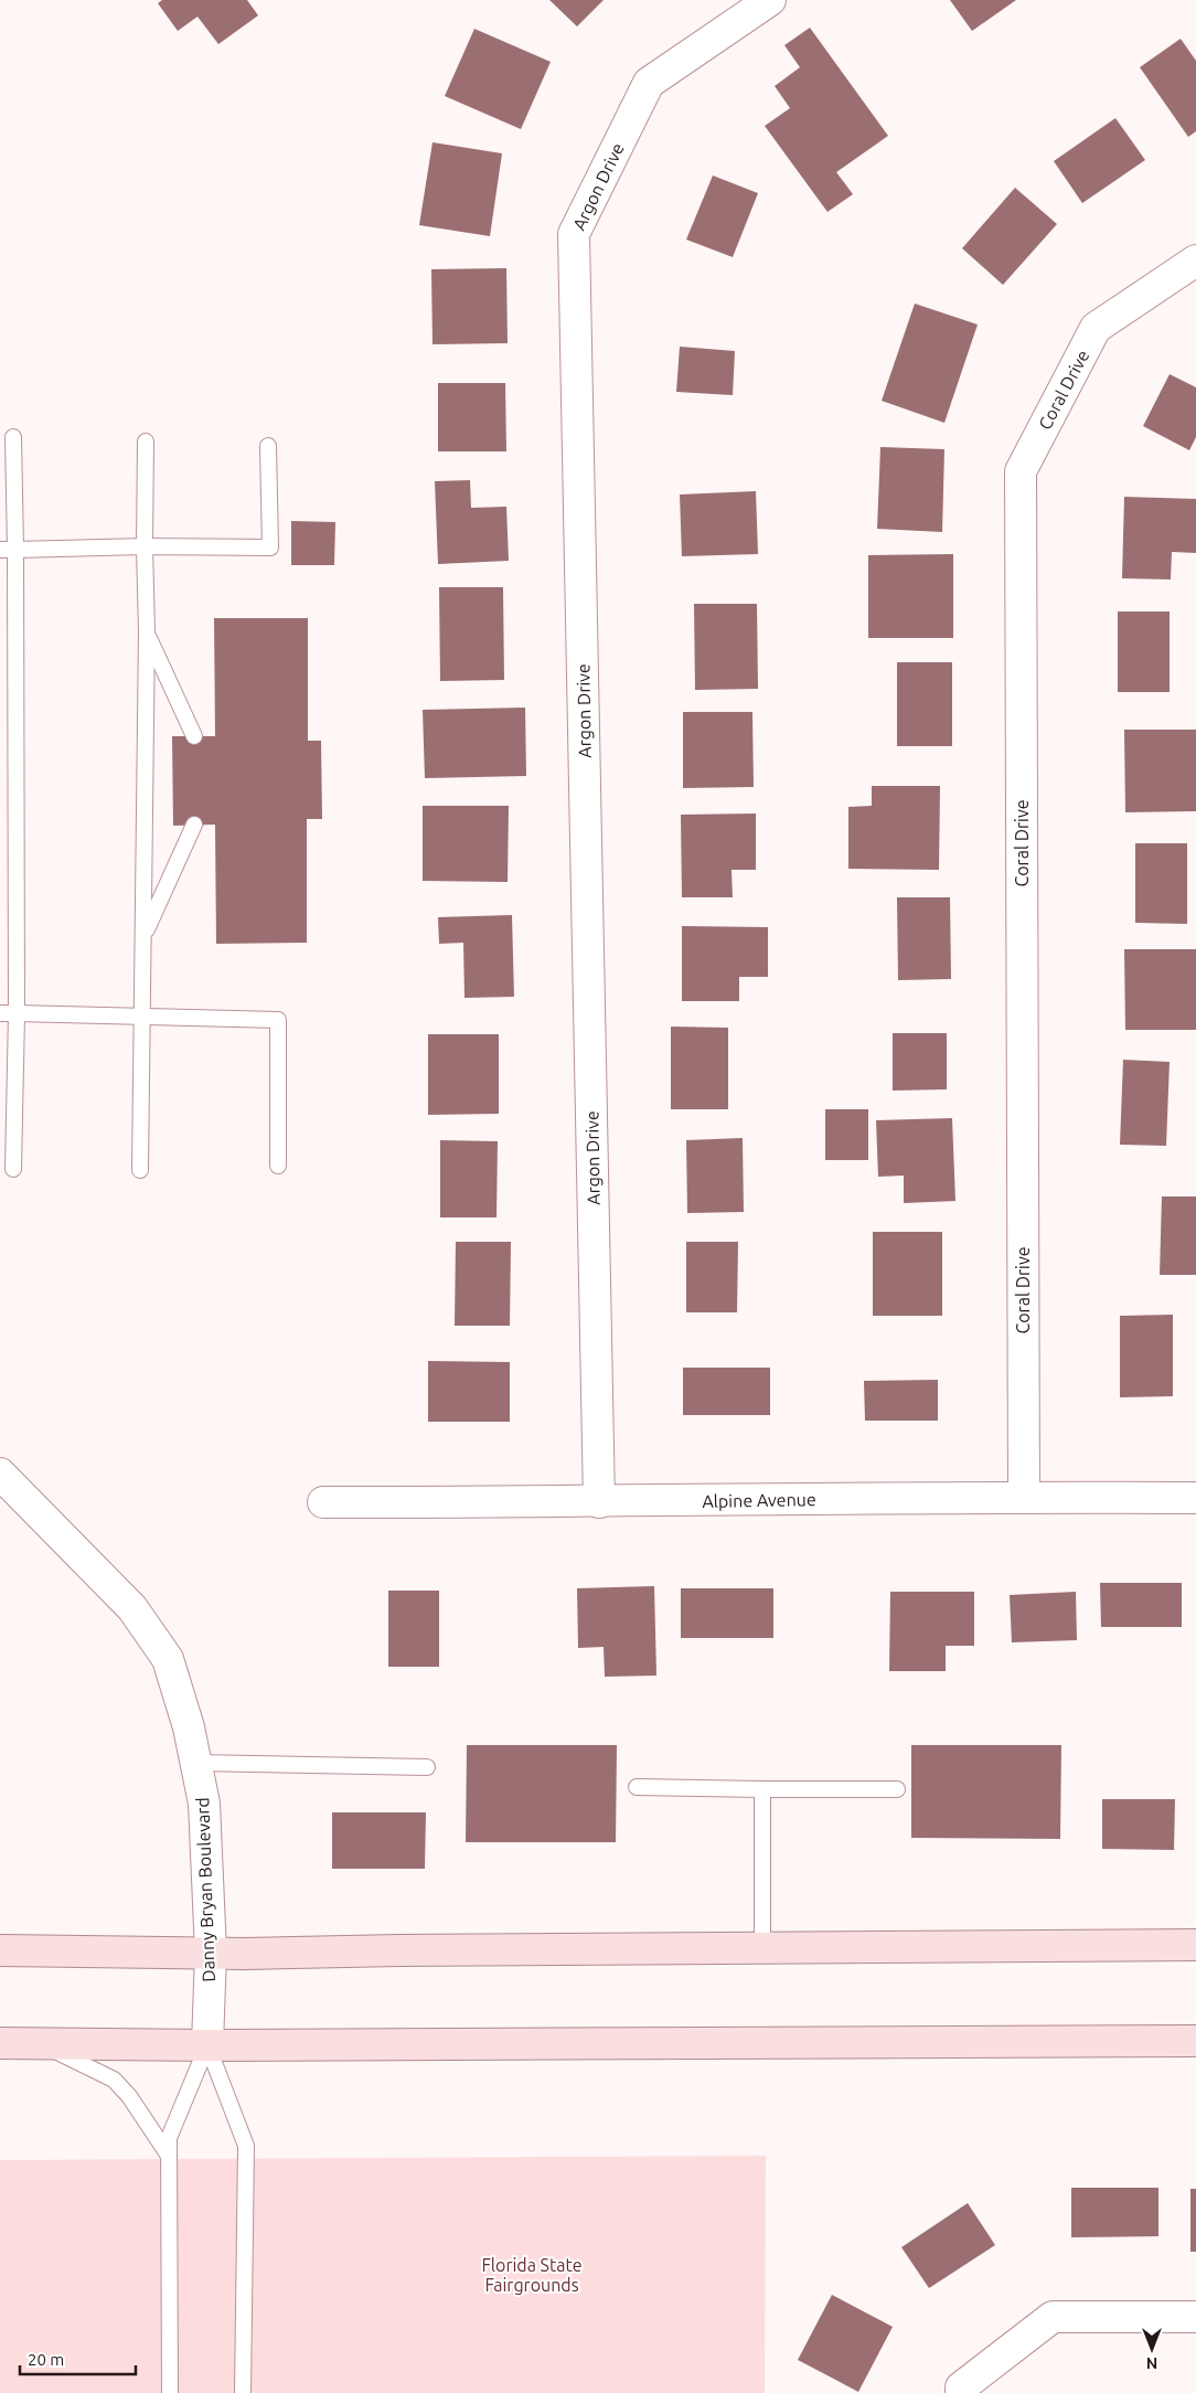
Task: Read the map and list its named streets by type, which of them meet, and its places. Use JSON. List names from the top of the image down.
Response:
{
  "streets": {
    "street": [
      "Argon Drive",
      "Coral Drive",
      "Alpine Avenue",
      "Danny Bryan Boulevard"
    ]
  },
  "crossings": [
    ["Argon Drive", "Alpine Avenue"],
    ["Coral Drive", "Alpine Avenue"]
  ],
  "parks": ["Florida State Fairgrounds"],
  "scale_bar": "20 m",
  "north": "bottom"
}
